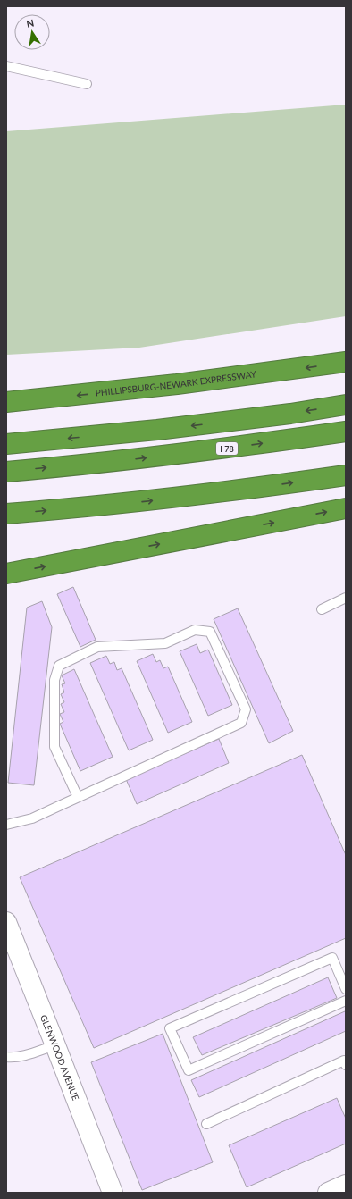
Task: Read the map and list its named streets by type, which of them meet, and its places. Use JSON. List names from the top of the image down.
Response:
{
  "streets": {
    "highway": ["PHILLIPSBURG-NEWARK EXPRESSWAY", "I 78"],
    "street": ["GLENWOOD AVENUE"]
  },
  "north": "top"
}
